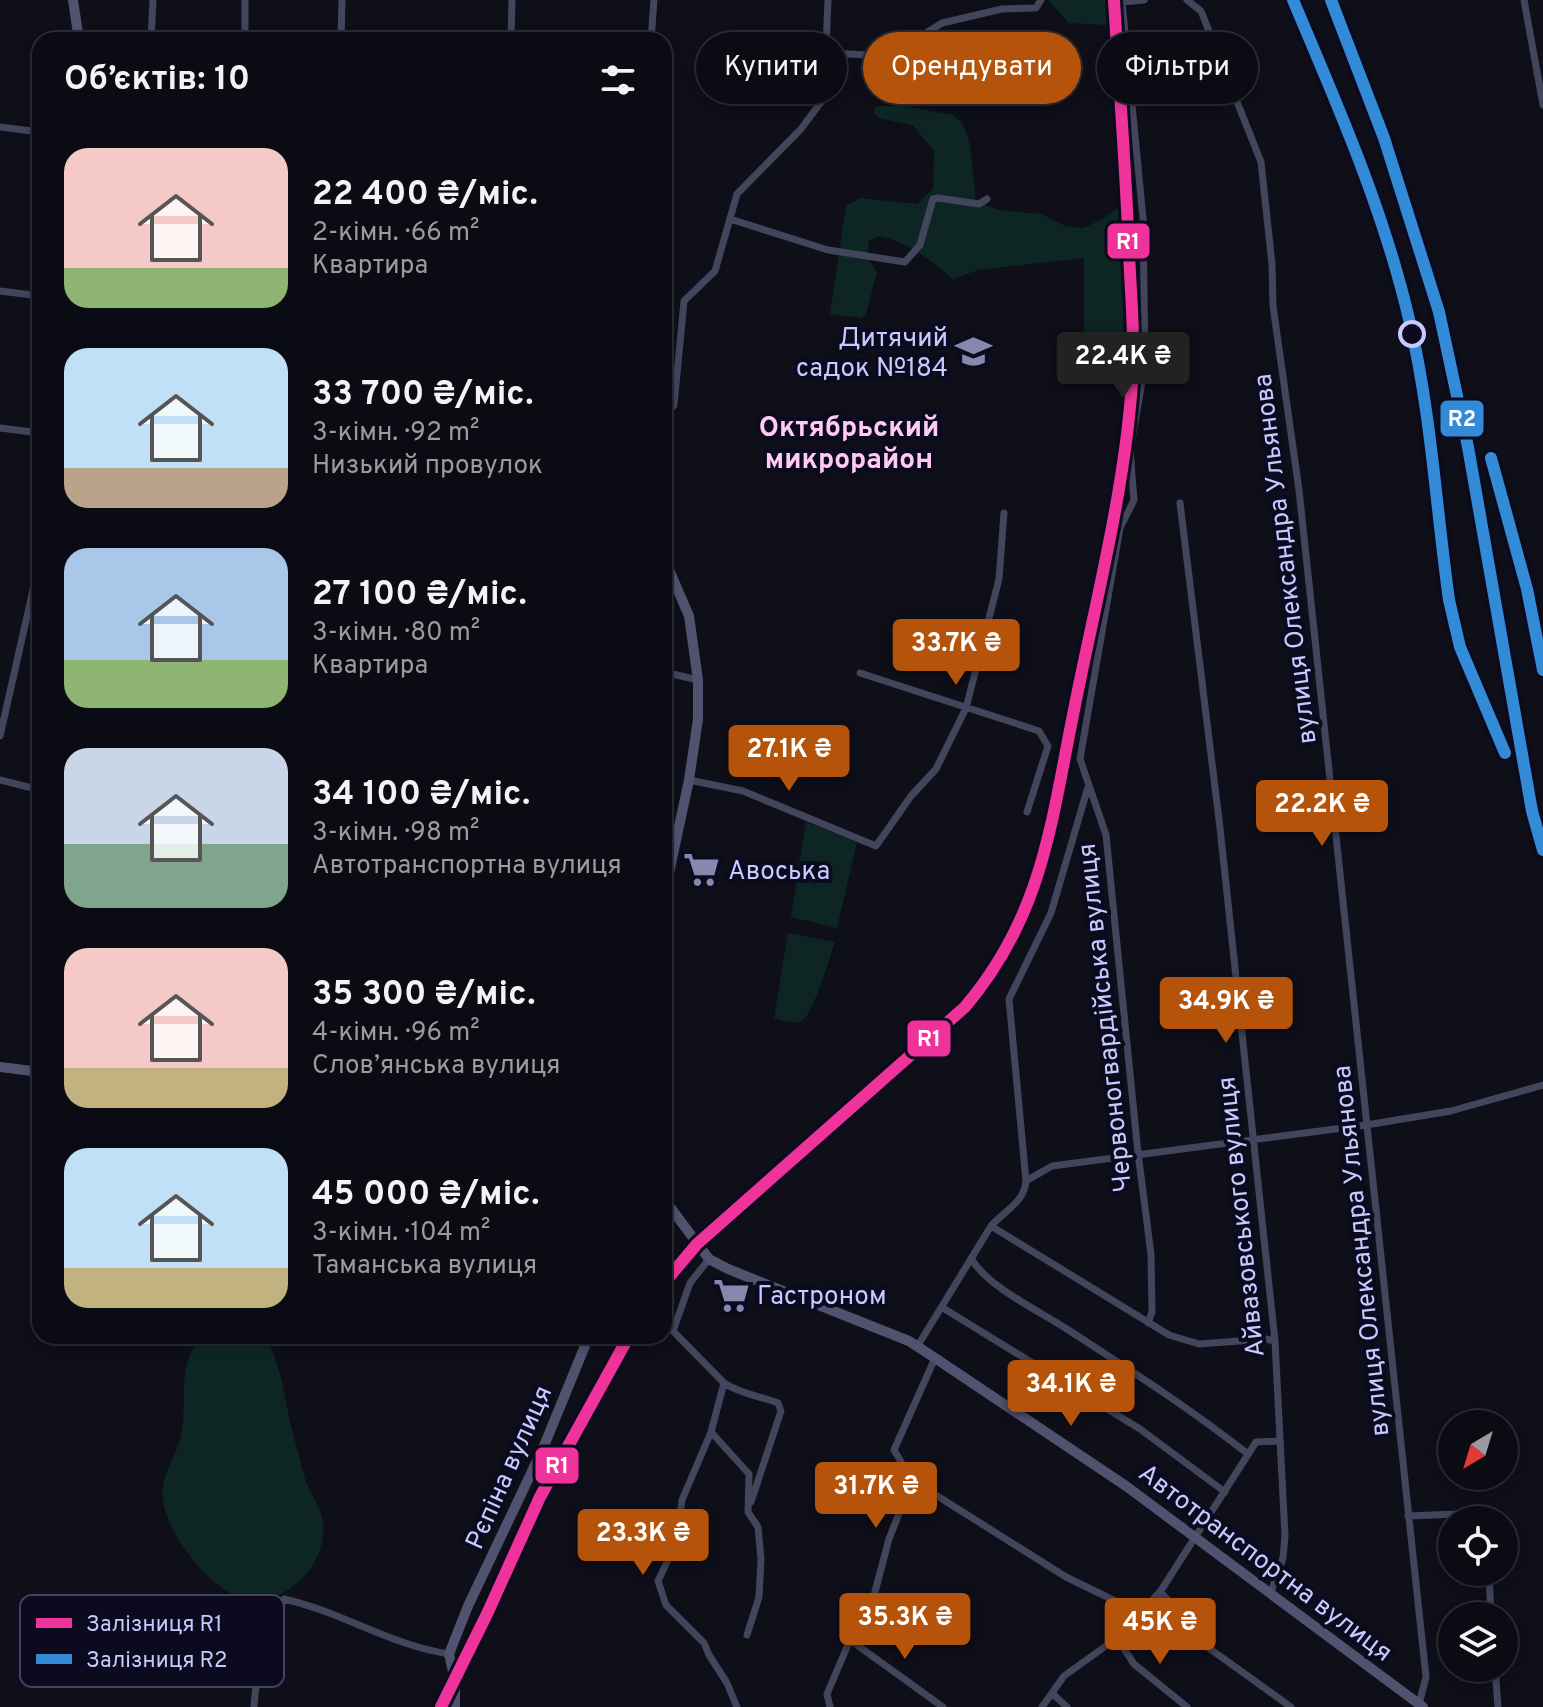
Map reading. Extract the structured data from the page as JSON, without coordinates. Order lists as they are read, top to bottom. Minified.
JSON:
{"streets":{"main road":["Рєпіна вулиця","Автотранспортна вулиця"],"street":["вулиця Олександра Ульянова","Червоногвардійська вулиця","Айвазовського вулиця"]},"crossings":[["вулиця Олександра Ульянова","Автотранспортна вулиця"],["Айвазовського вулиця","Автотранспортна вулиця"]],"districts":["Октябрьский микрорайон"],"places":{"school or university":["Дитячий садок №184"],"supermarket":["Авоська","Гастроном"]},"lines":["rail line R1","rail line R2"],"legend":["Залізниця R1","Залізниця R2"],"north":"bottom left","page":{"chip":["Купити","Орендувати","Фільтри"],"heading":"Об’єктів: 10","list":[{"name":"22 400 ₴/міс.","note":"2-кімн. · 66 m² · Квартира"},{"name":"33 700 ₴/міс.","note":"3-кімн. · 92 m² · Низький провулок"},{"name":"27 100 ₴/міс.","note":"3-кімн. · 80 m² · Квартира"},{"name":"34 100 ₴/міс.","note":"3-кімн. · 98 m² · Автотранспортна вулиця"},{"name":"35 300 ₴/міс.","note":"4-кімн. · 96 m² · Слов’янська вулиця"},{"name":"45 000 ₴/міс.","note":"3-кімн. · 104 m² · Таманська вулиця"}],"price":["22.4K ₴","33.7K ₴","27.1K ₴","22.2K ₴","34.9K ₴","34.1K ₴","31.7K ₴","23.3K ₴","35.3K ₴","45K ₴"]}}
